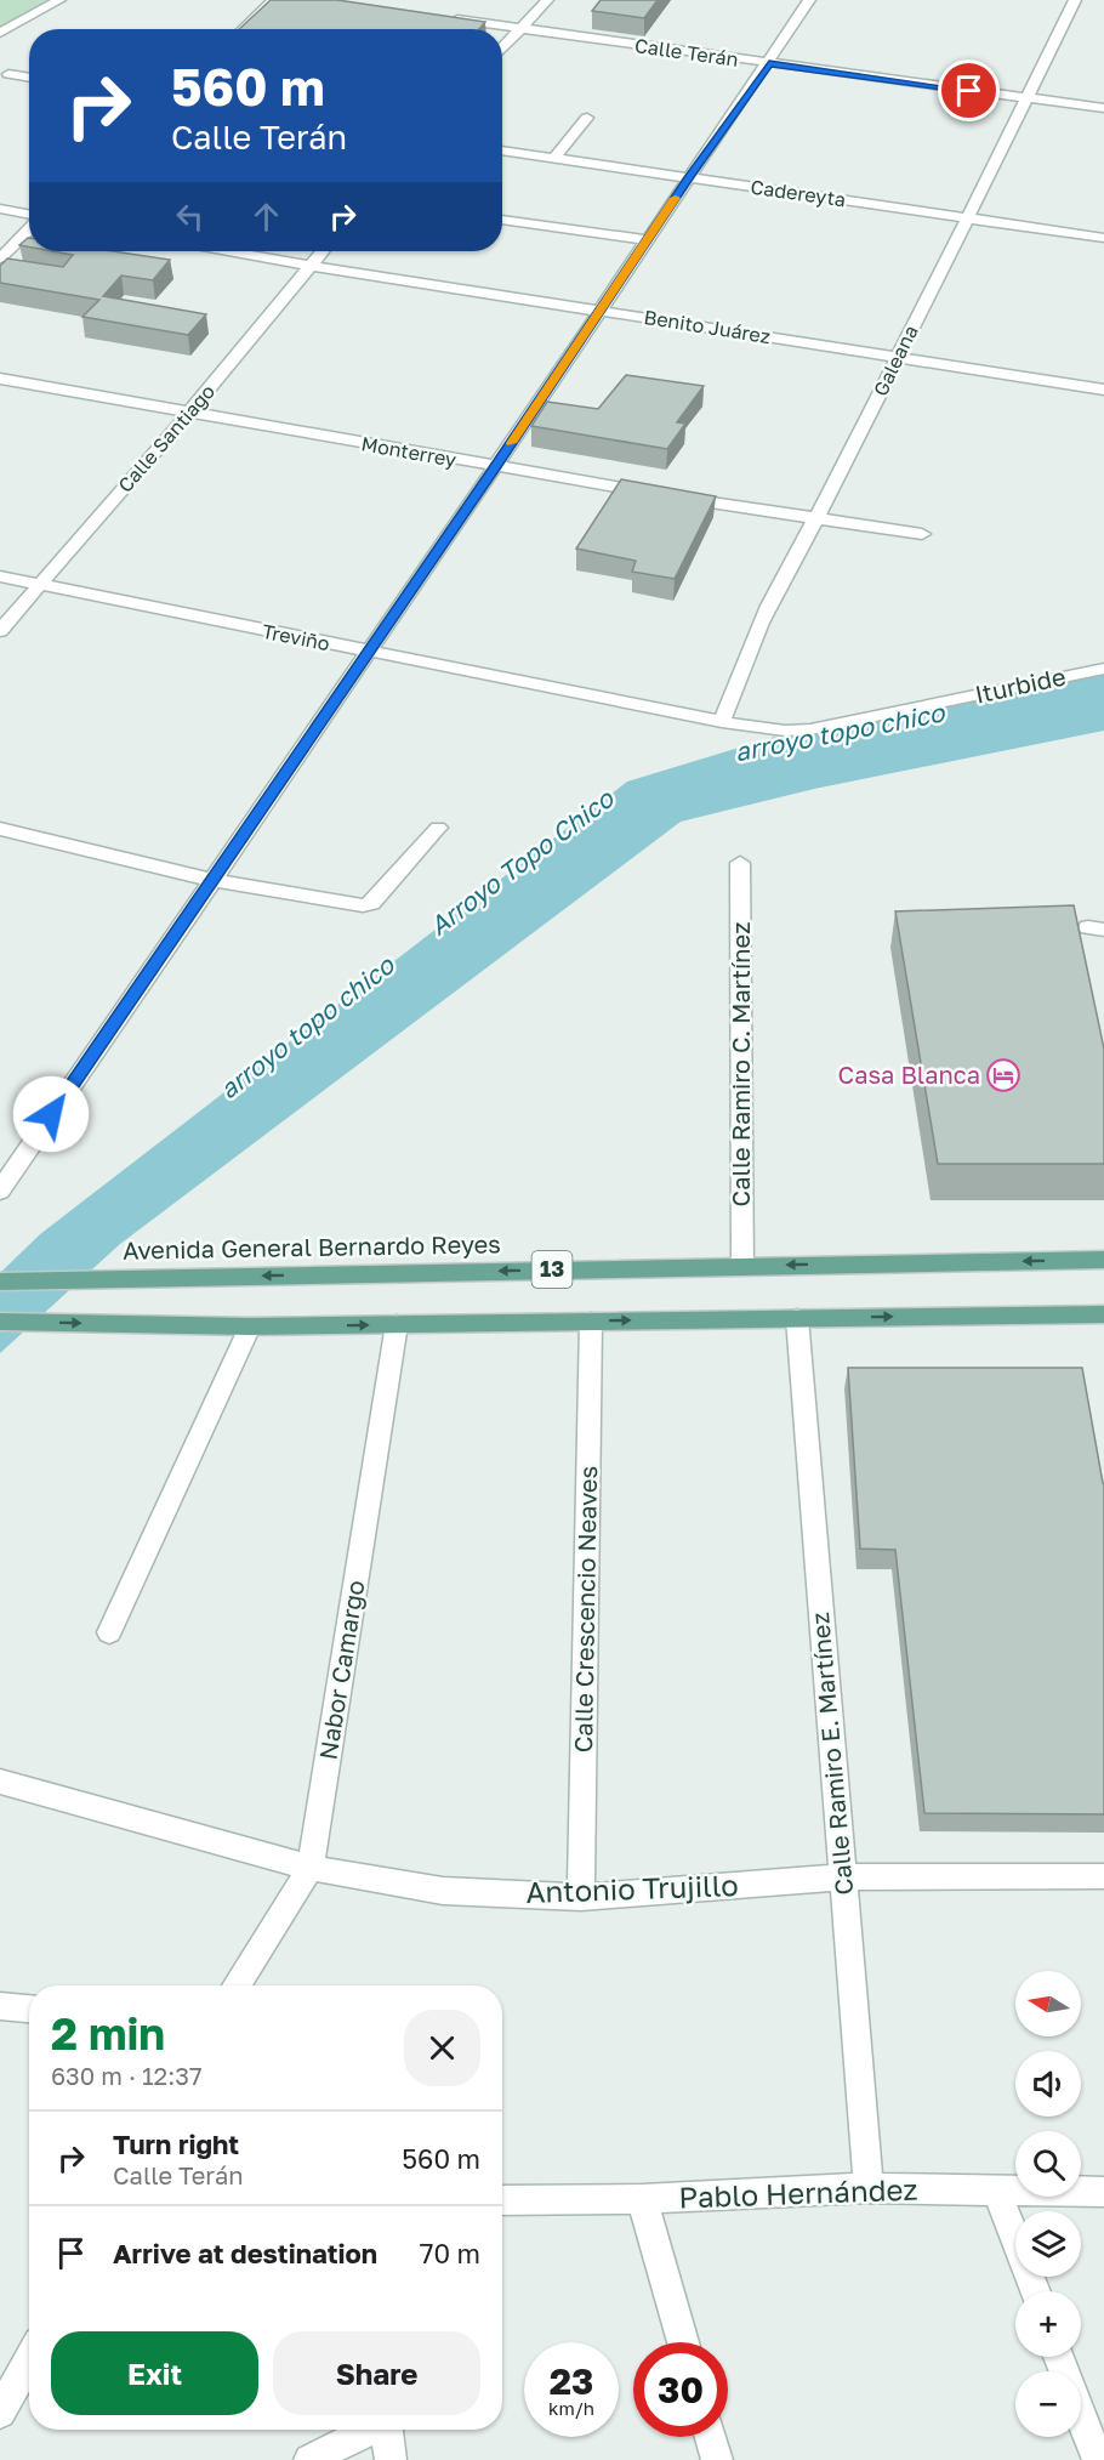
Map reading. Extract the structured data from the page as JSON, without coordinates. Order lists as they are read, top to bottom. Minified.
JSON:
{"streets":{"main road":["Avenida General Bernardo Reyes","13"],"street":["Calle Terán","Cadereyta","Benito Juárez","Galeana","Calle Santiago","Monterrey","Treviño","Iturbide","Calle Ramiro C. Martínez","Calle Crescencio Neaves","Nabor Camargo","Calle Ramiro E. Martínez","Antonio Trujillo","Pablo Hernández"]},"crossings":[["Calle Terán","Galeana"],["Cadereyta","Galeana"],["Benito Juárez","Galeana"],["Benito Juárez","Calle Santiago"],["Galeana","Monterrey"],["Galeana","Treviño"],["Galeana","Iturbide"],["Calle Santiago","Monterrey"],["Calle Santiago","Treviño"],["Treviño","Iturbide"],["Calle Ramiro C. Martínez","Avenida General Bernardo Reyes"],["13","Calle Crescencio Neaves"],["13","Nabor Camargo"],["13","Calle Ramiro E. Martínez"],["Calle Crescencio Neaves","Antonio Trujillo"],["Nabor Camargo","Antonio Trujillo"],["Calle Ramiro E. Martínez","Antonio Trujillo"],["Calle Ramiro E. Martínez","Pablo Hernández"]],"water":["arroyo topo chico","Arroyo Topo Chico"],"places":{"hotel":["Casa Blanca"]},"north":"left","page":{"turn":["560 m","Calle Terán"],"map_buttons":["+","−"],"heading":["2 min","630 m · 12:37"],"list":[{"name":"Turn right","note":"Calle Terán","value":"560 m"},{"name":"Arrive at destination","value":"70 m"}],"buttons":["Exit","Share"],"speed":"23 km/h","limit":"30"}}
